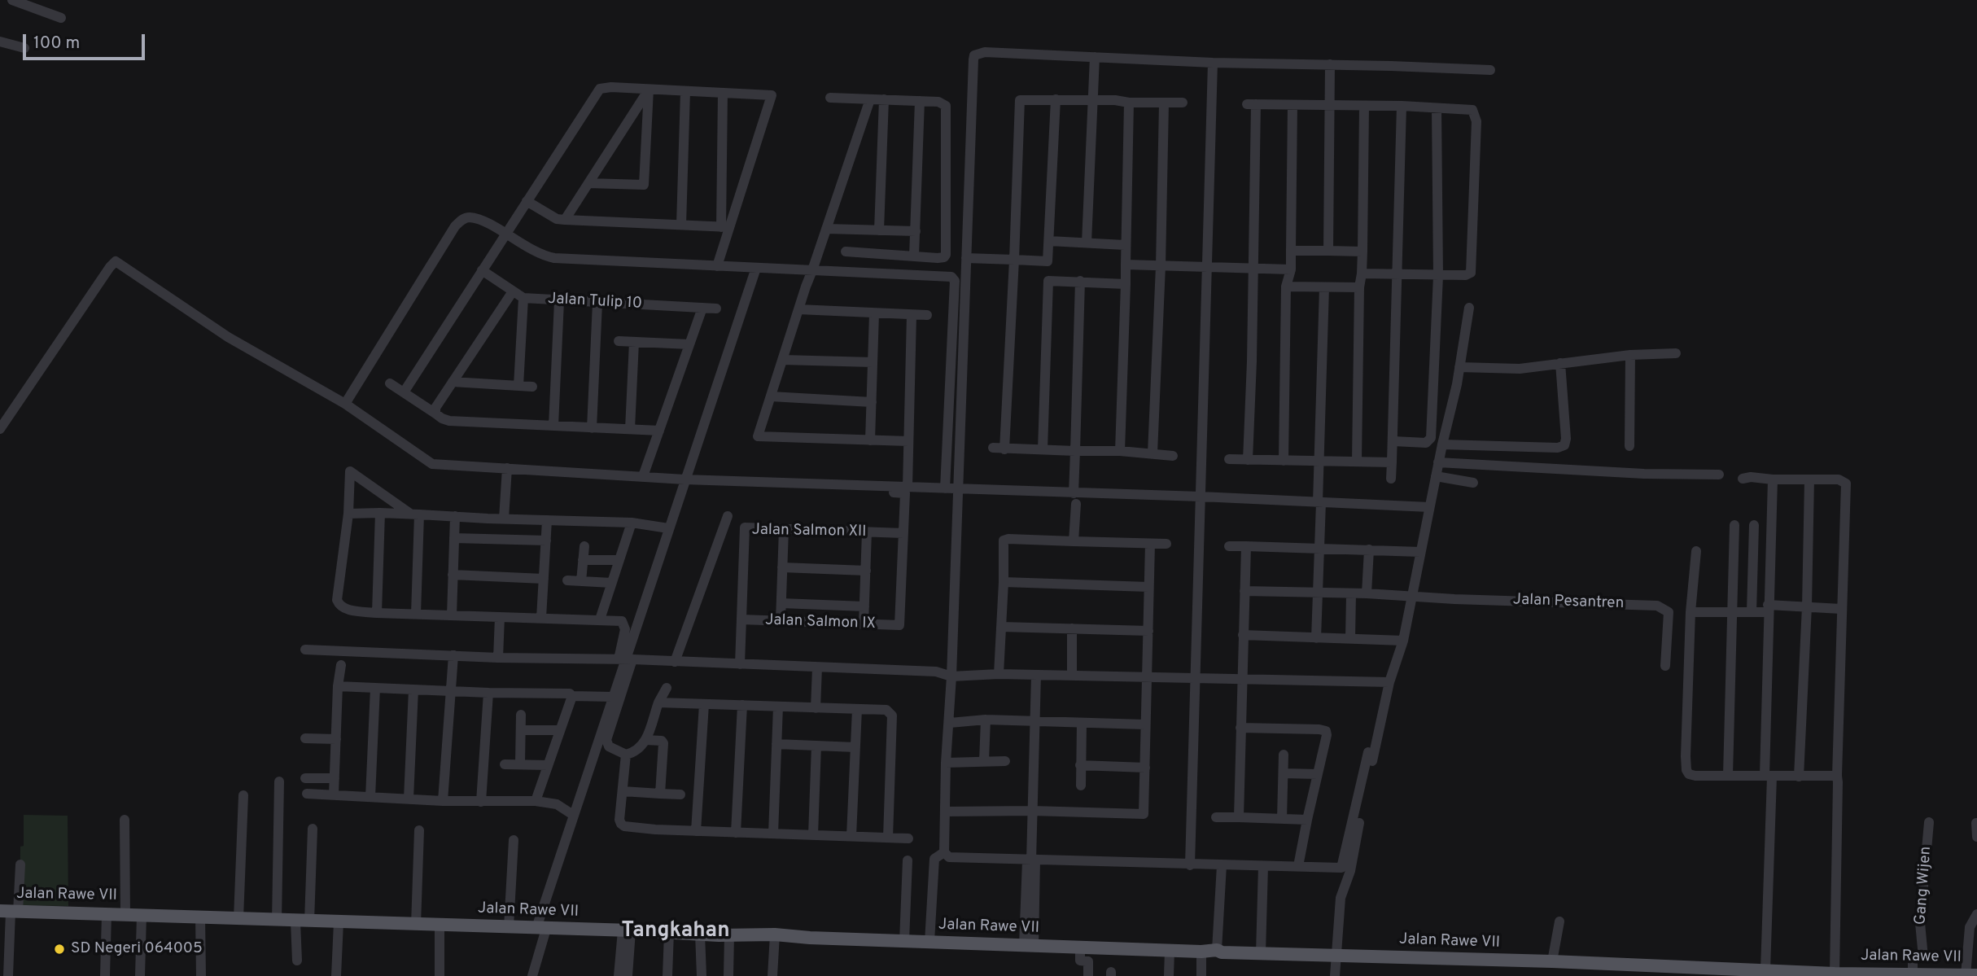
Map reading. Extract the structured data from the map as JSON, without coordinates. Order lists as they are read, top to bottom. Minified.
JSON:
{"streets":{"main road":["Jalan Rawe VII"],"street":["Jalan Tulip 10","Jalan Salmon XII","Jalan Pesantren","Jalan Salmon IX","Gang Wijen"]},"crossings":[["Jalan Salmon XII","Jalan Salmon IX"],["Gang Wijen","Jalan Rawe VII"]],"districts":["Tangkahan"],"places":["SD Negeri 064005"],"scale_bar":"100 m"}
